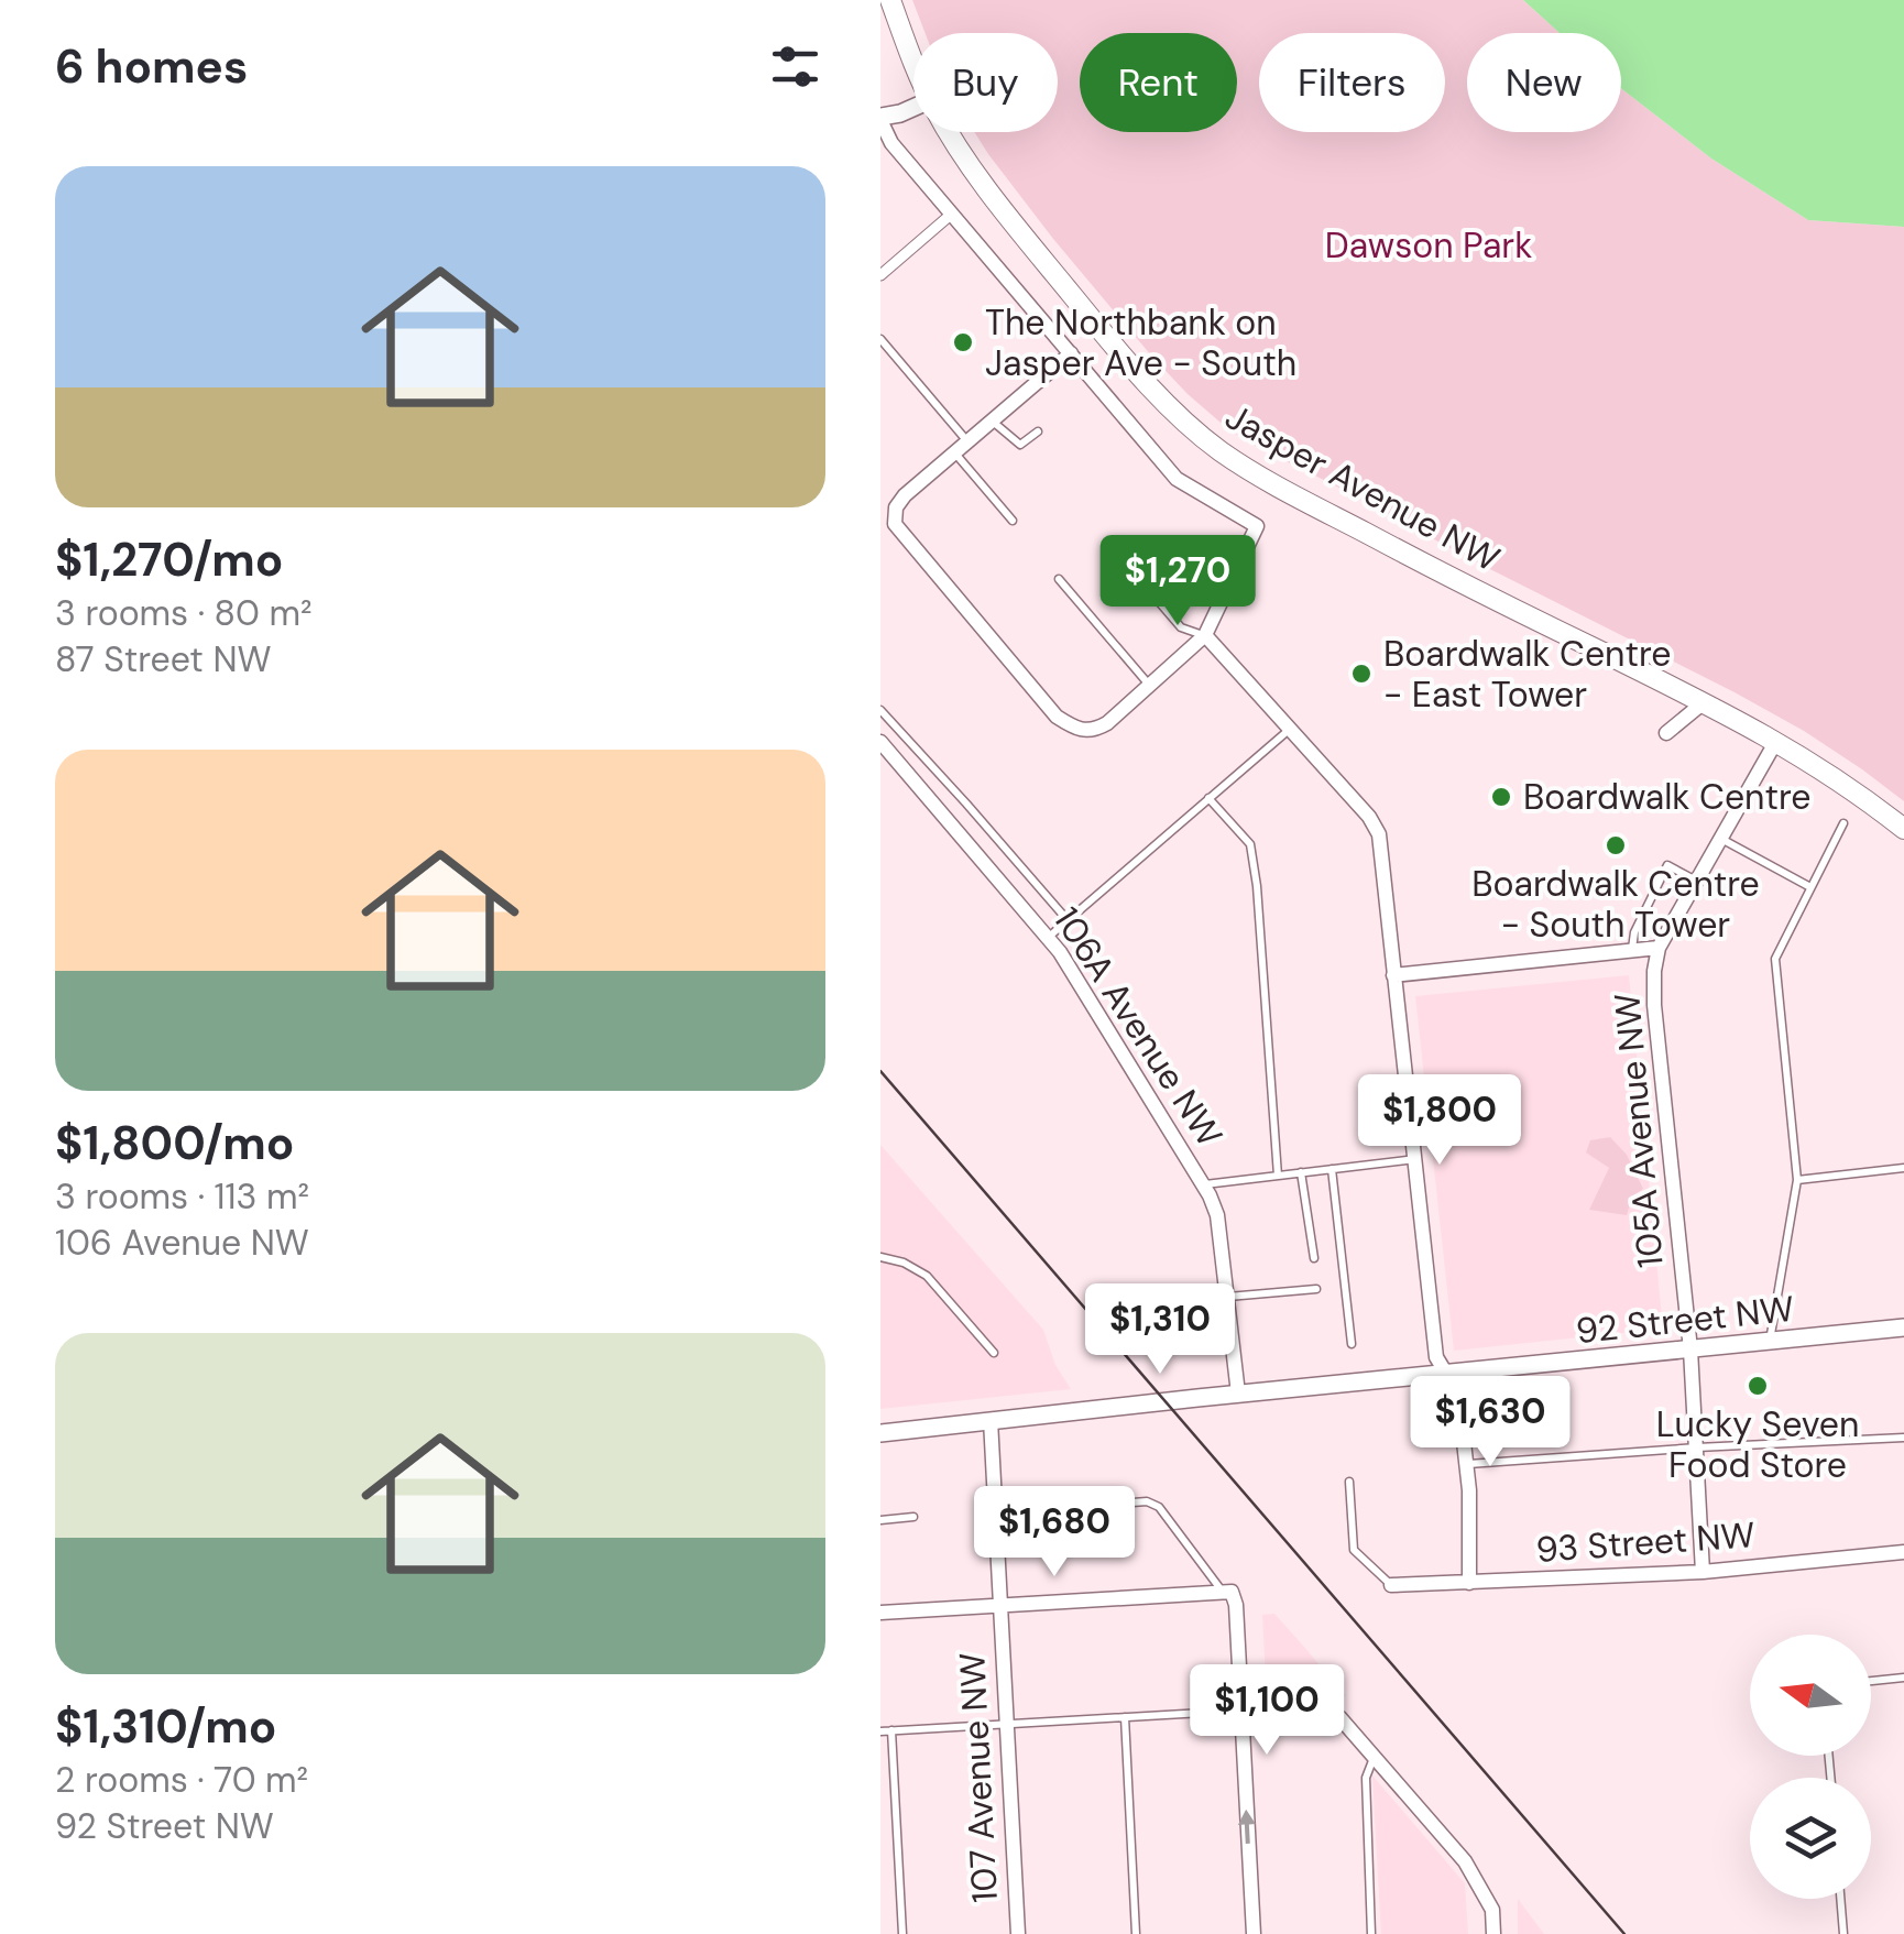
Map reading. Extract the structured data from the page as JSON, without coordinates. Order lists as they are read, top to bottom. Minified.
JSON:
{"streets":{"main road":["Jasper Avenue NW"],"street":["106A Avenue NW","105A Avenue NW","92 Street NW","93 Street NW","107 Avenue NW"]},"crossings":[["106A Avenue NW","92 Street NW"],["105A Avenue NW","92 Street NW"],["105A Avenue NW","93 Street NW"],["92 Street NW","107 Avenue NW"]],"parks":["Dawson Park"],"places":["The Northbank on Jasper Ave - South","Boardwalk Centre - East Tower","Boardwalk Centre","Boardwalk Centre - South Tower","Lucky Seven Food Store"],"north":"left","page":{"heading":"6 homes","chip":["Buy","Rent","Filters","New"],"list":[{"name":"$1,270/mo","note":"3 rooms · 80 m² · 87 Street NW"},{"name":"$1,800/mo","note":"3 rooms · 113 m² · 106 Avenue NW"},{"name":"$1,310/mo","note":"2 rooms · 70 m² · 92 Street NW"}],"price":["$1,270","$1,800","$1,310","$1,630","$1,680","$1,100"]}}
